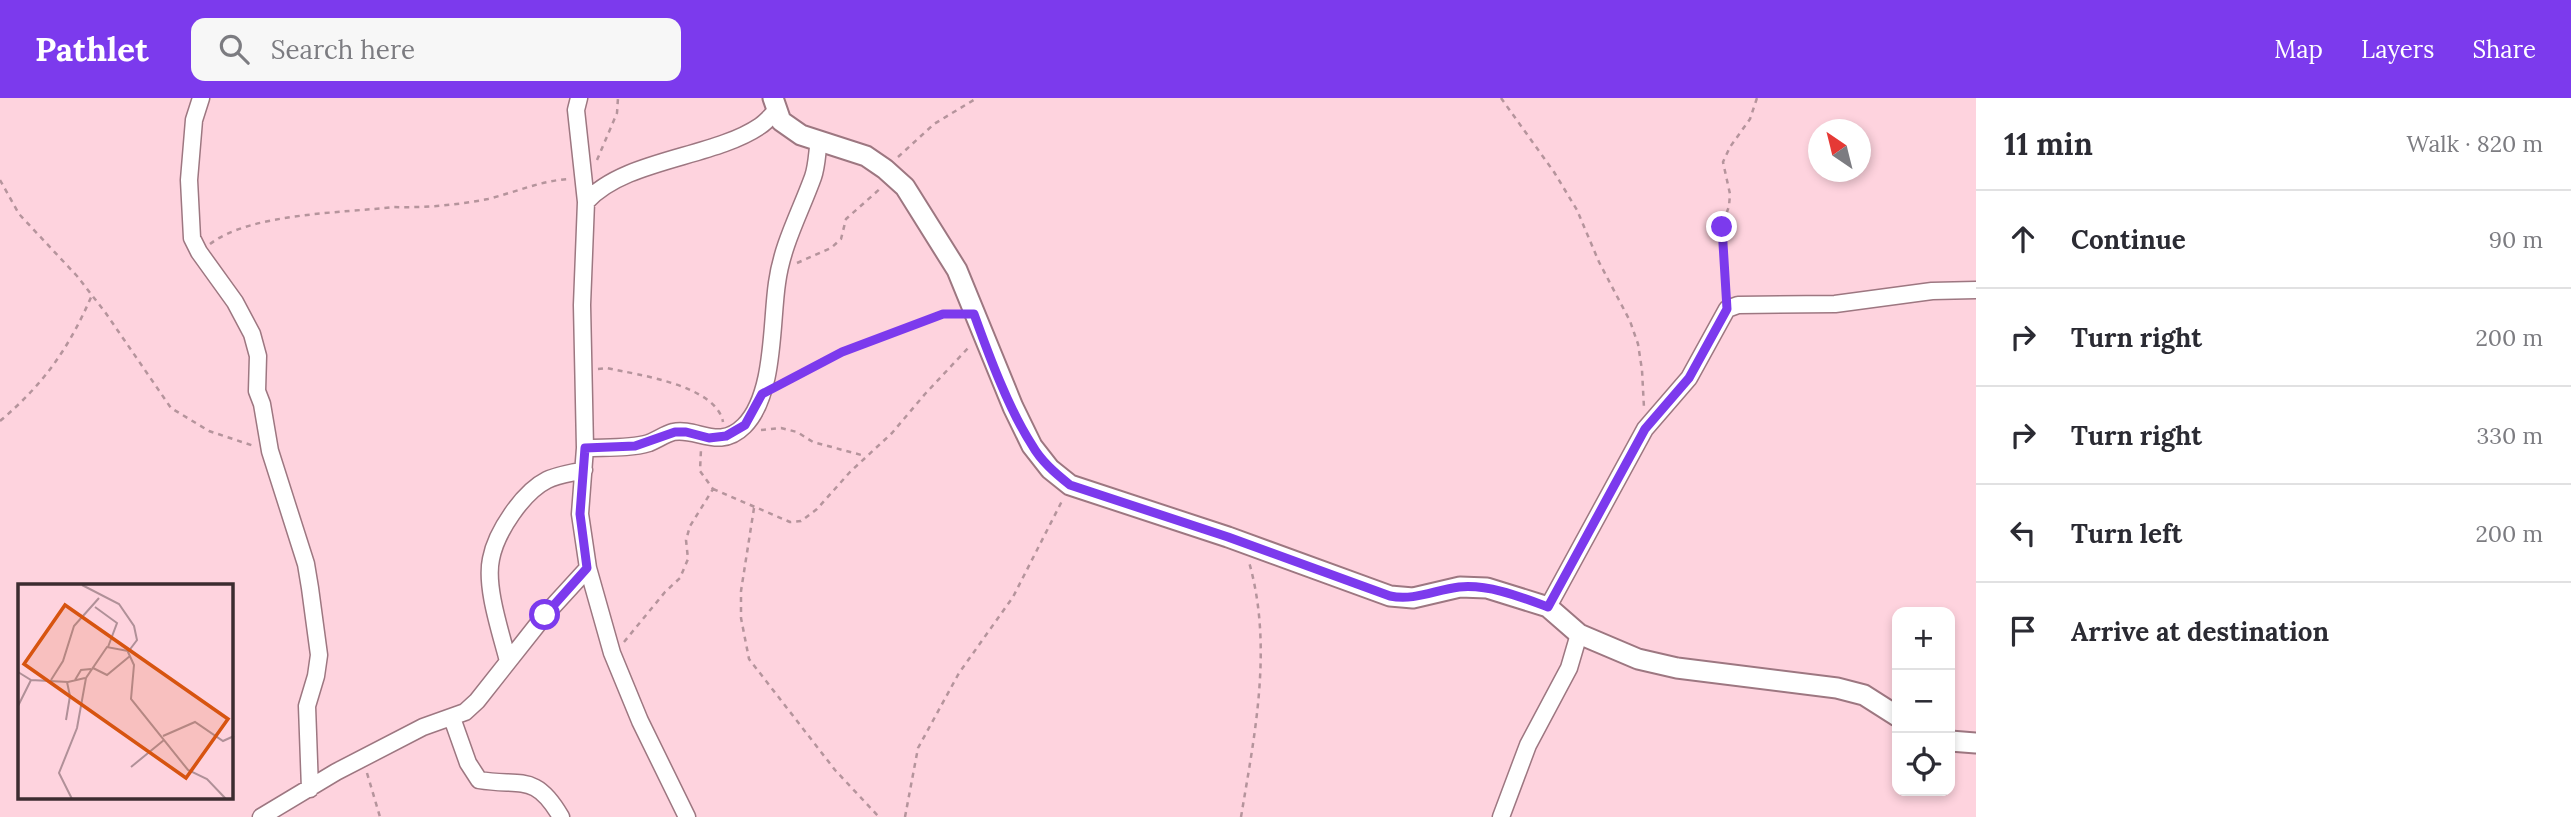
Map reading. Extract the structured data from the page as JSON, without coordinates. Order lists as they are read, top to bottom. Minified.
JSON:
{"north":"top left","page":{"header":"Pathlet","search":"Search here","nav":["Map","Layers","Share"],"heading":["11 min","Walk · 820 m"],"list":[["Continue","90 m"],["Turn right","200 m"],["Turn right","330 m"],["Turn left","200 m"],"Arrive at destination"],"map_buttons":["+","−"]}}
